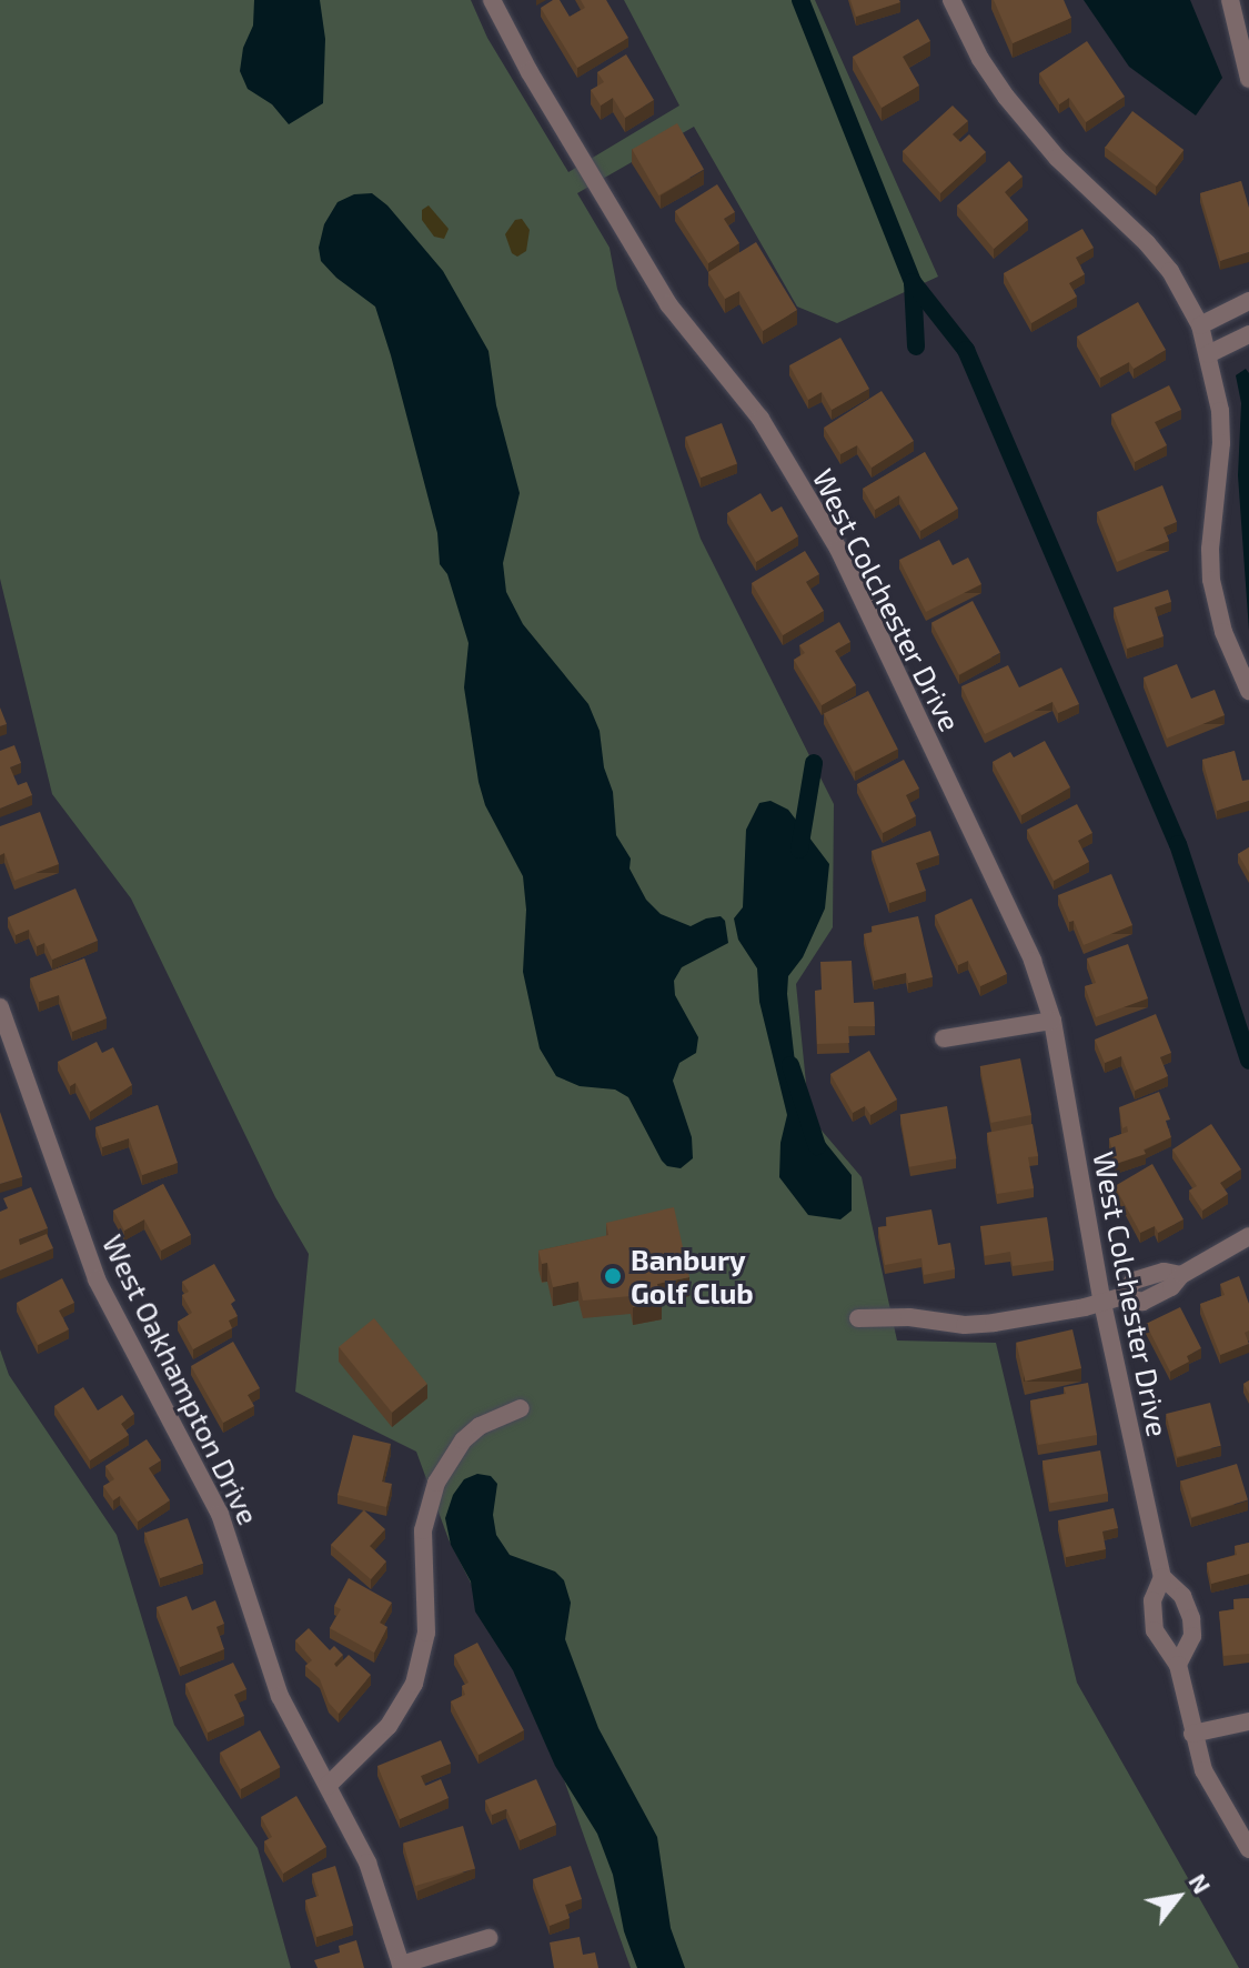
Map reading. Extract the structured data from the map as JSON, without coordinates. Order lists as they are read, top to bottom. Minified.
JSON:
{"streets":{"street":["West Colchester Drive","West Oakhampton Drive"]},"places":["Banbury Golf Club"],"north":"top right"}
